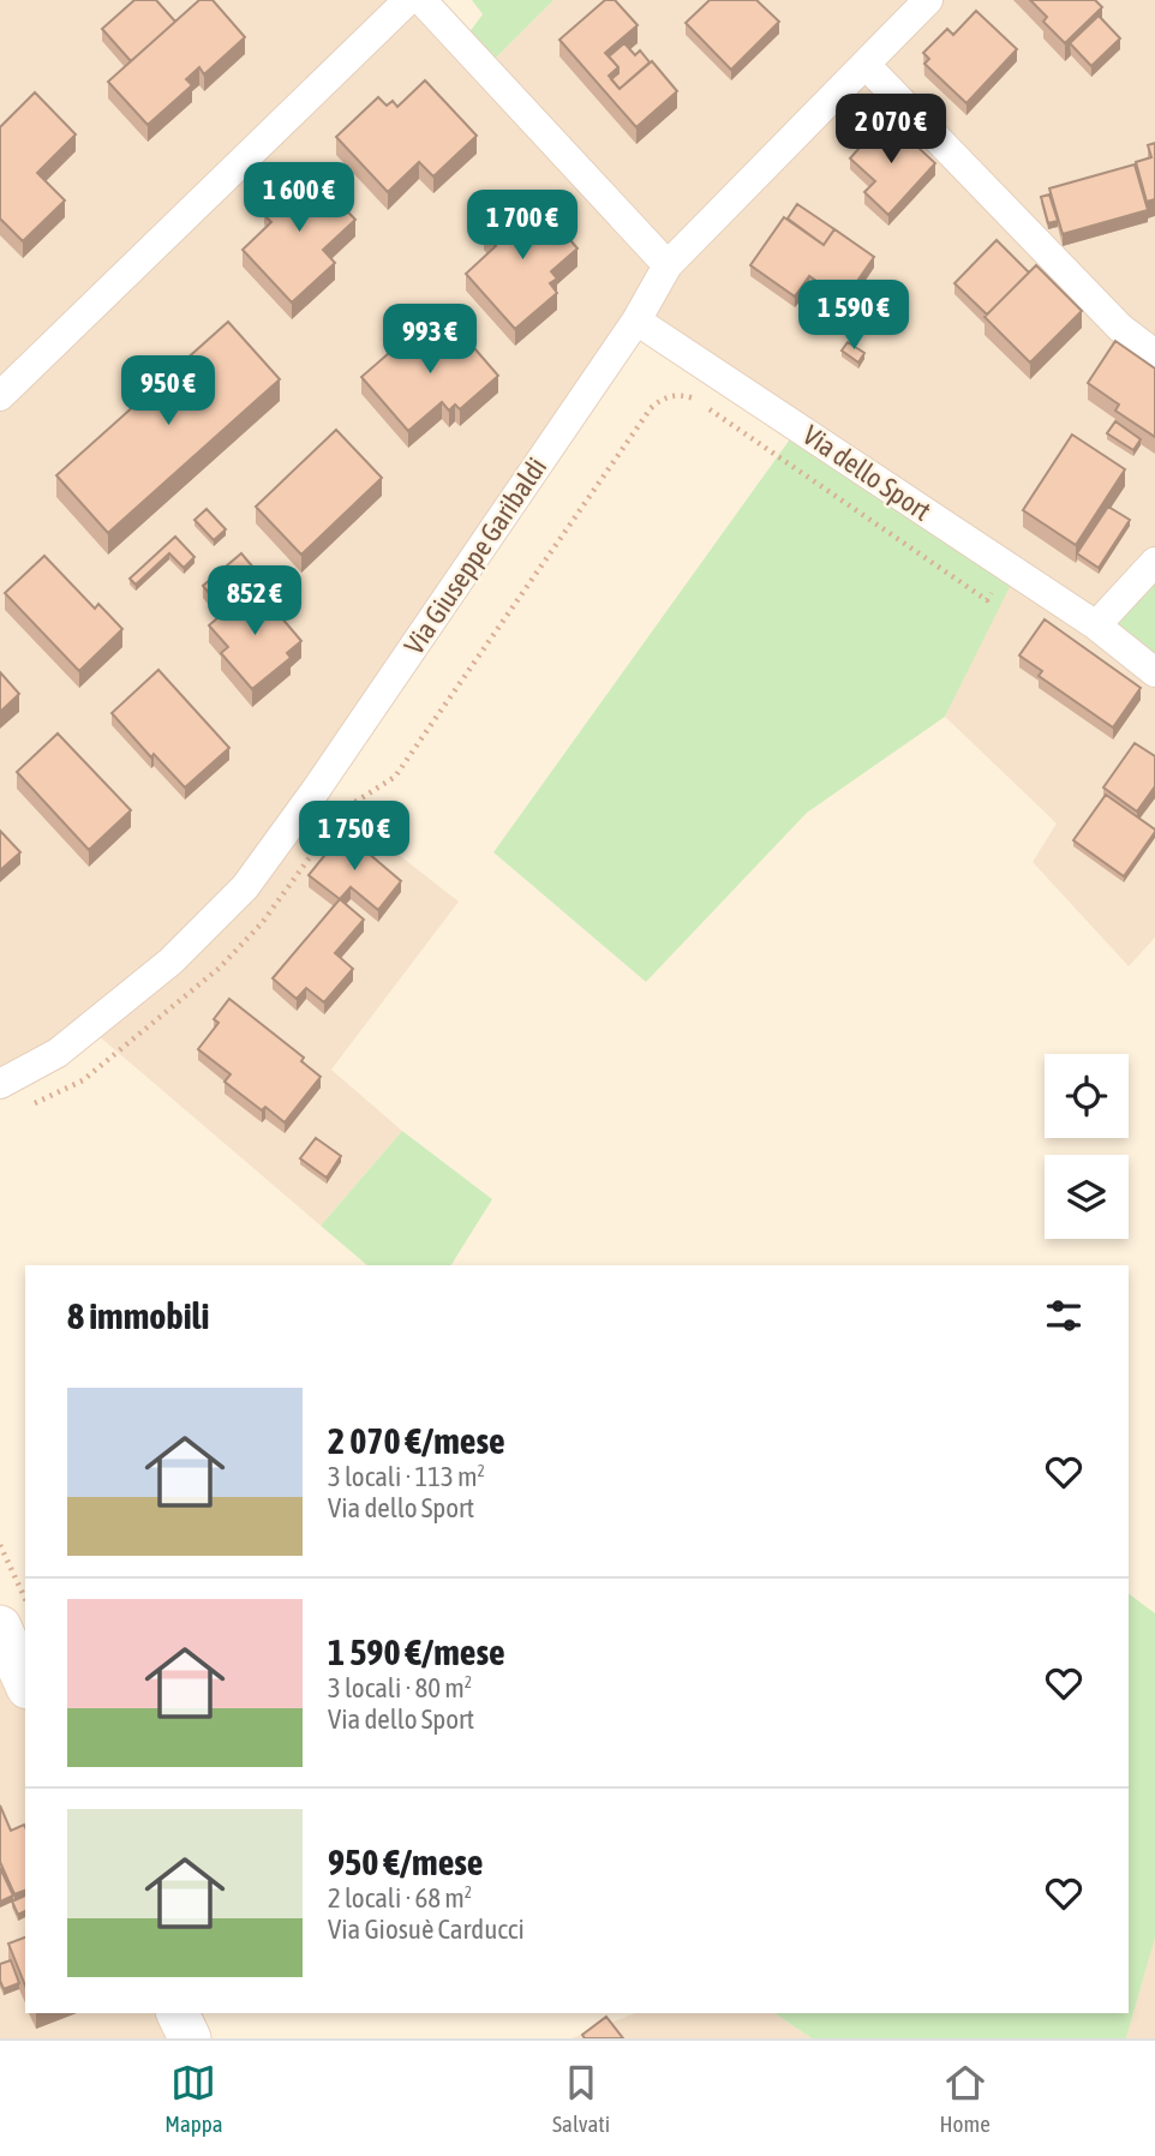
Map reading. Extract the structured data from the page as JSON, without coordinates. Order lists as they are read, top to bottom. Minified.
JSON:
{"streets":{"street":["Via dello Sport","Via Giuseppe Garibaldi"]},"crossings":[["Via dello Sport","Via Giuseppe Garibaldi"]],"page":{"price":["2 070 €","1 600 €","1 700 €","1 590 €","993 €","950 €","852 €","1 750 €"],"heading":"8 immobili","list":[{"name":"2 070 €/mese","note":"3 locali · 113 m² · Via dello Sport"},{"name":"1 590 €/mese","note":"3 locali · 80 m² · Via dello Sport"},{"name":"950 €/mese","note":"2 locali · 68 m² · Via Giosuè Carducci"}],"tabs":["Mappa","Salvati","Home"]}}
